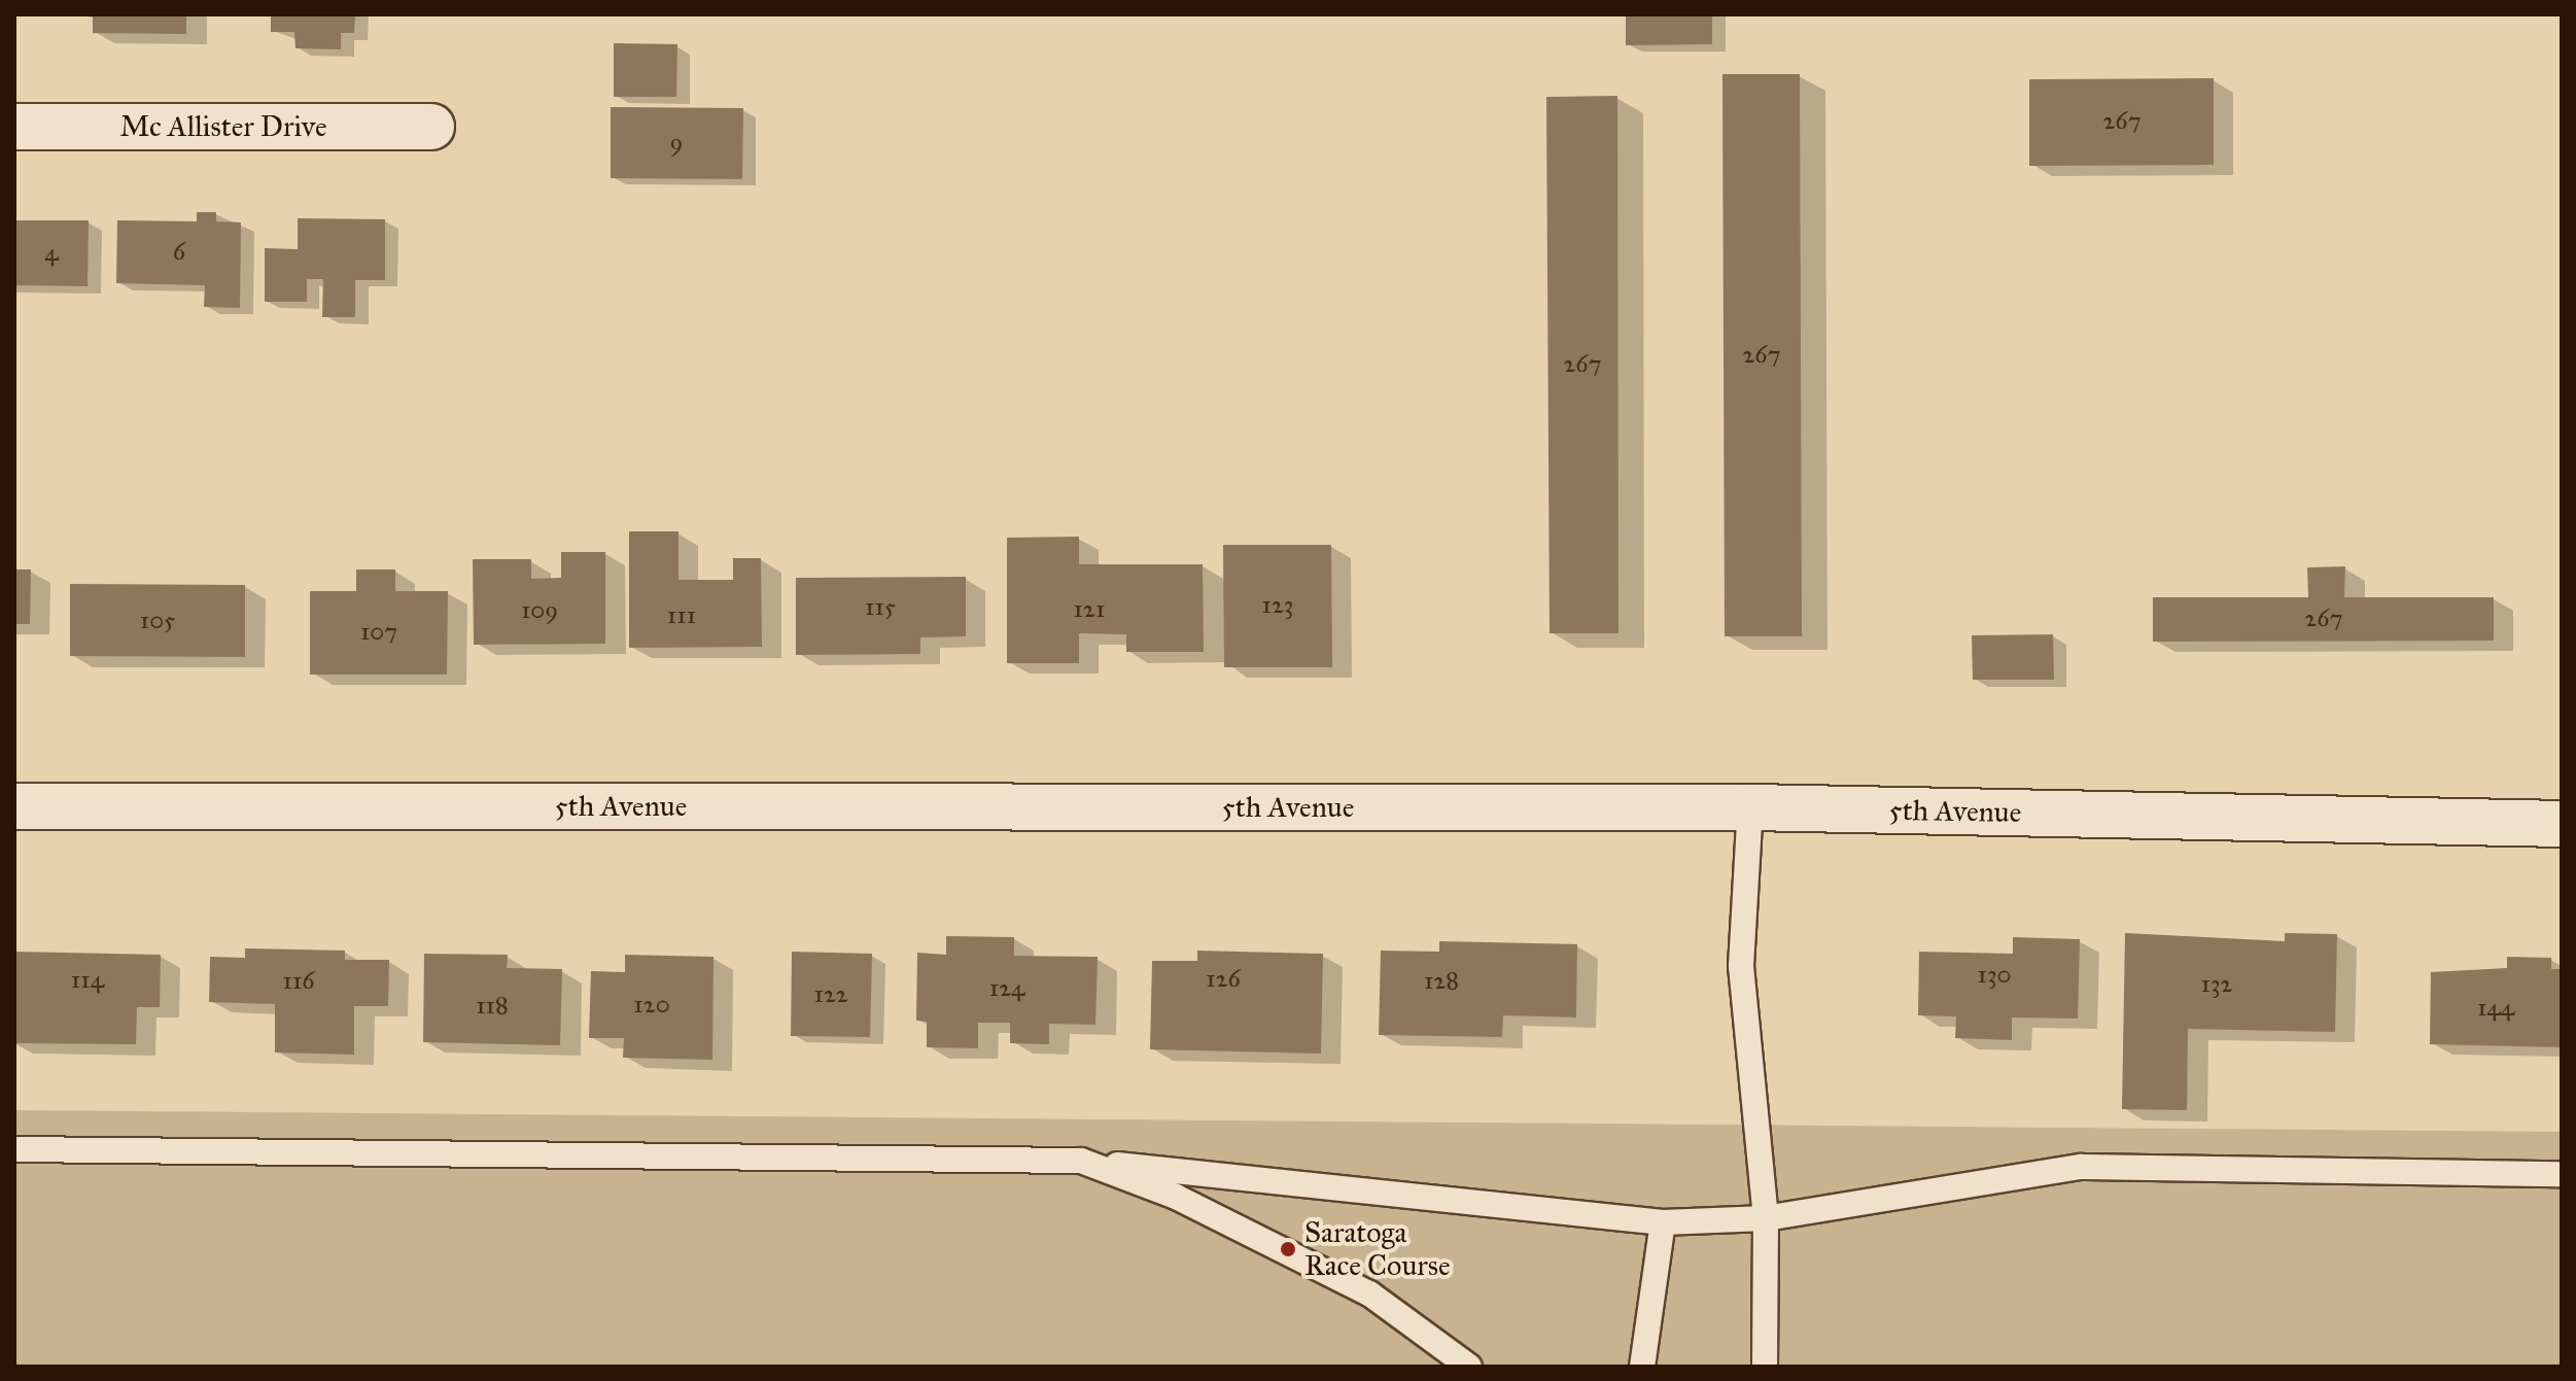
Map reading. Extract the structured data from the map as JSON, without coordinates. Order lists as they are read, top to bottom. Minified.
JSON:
{"streets":{"street":["Mc Allister Drive","5th Avenue"]},"places":["Saratoga Race Course"],"house_numbers":["267","9","6","4","267","267","123","115","121","109","111","267","105","107","130","126","114","116","128","132","124","122","120","118","144"]}
